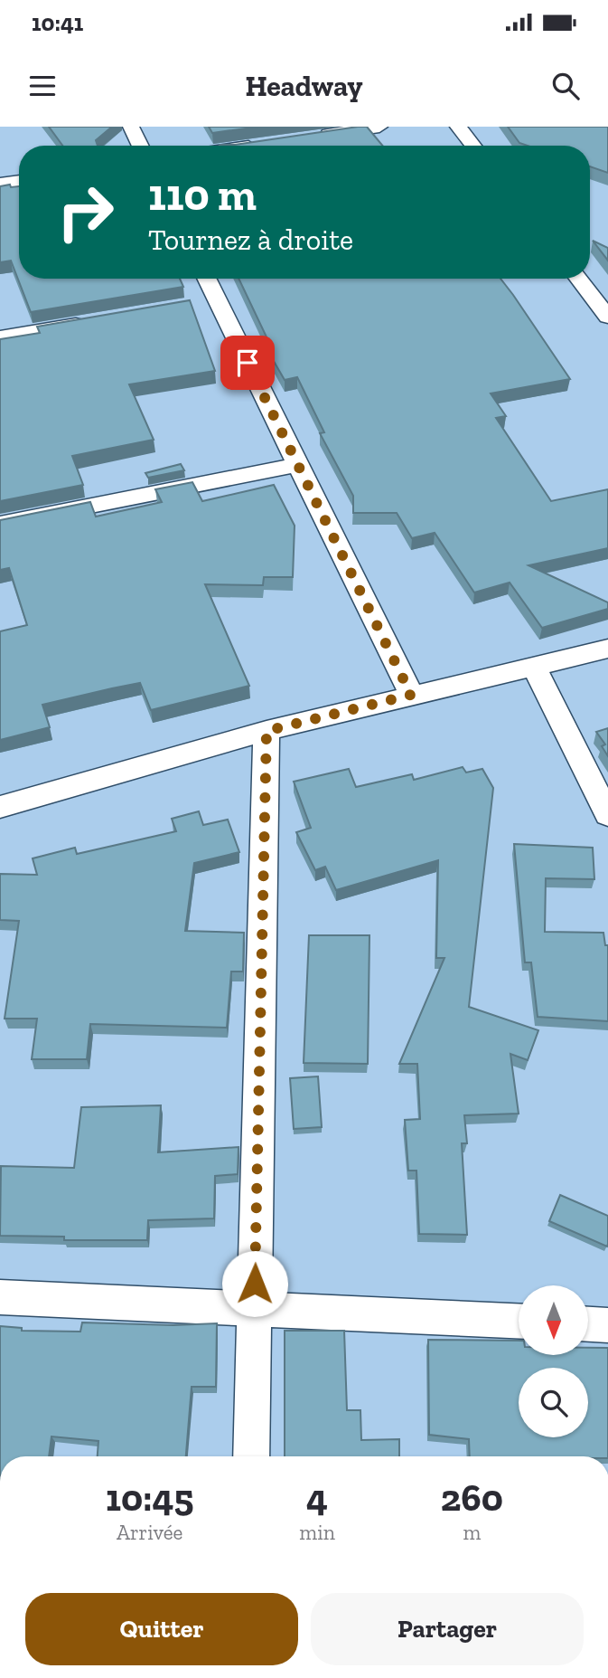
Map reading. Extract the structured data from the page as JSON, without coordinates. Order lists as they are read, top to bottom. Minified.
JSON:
{"north":"bottom","page":{"status":"10:41","header":"Headway","turn":["110 m","Tournez à droite"],"eta":["10:45","Arrivée","4","min","260","m"],"buttons":["Quitter","Partager"]}}
